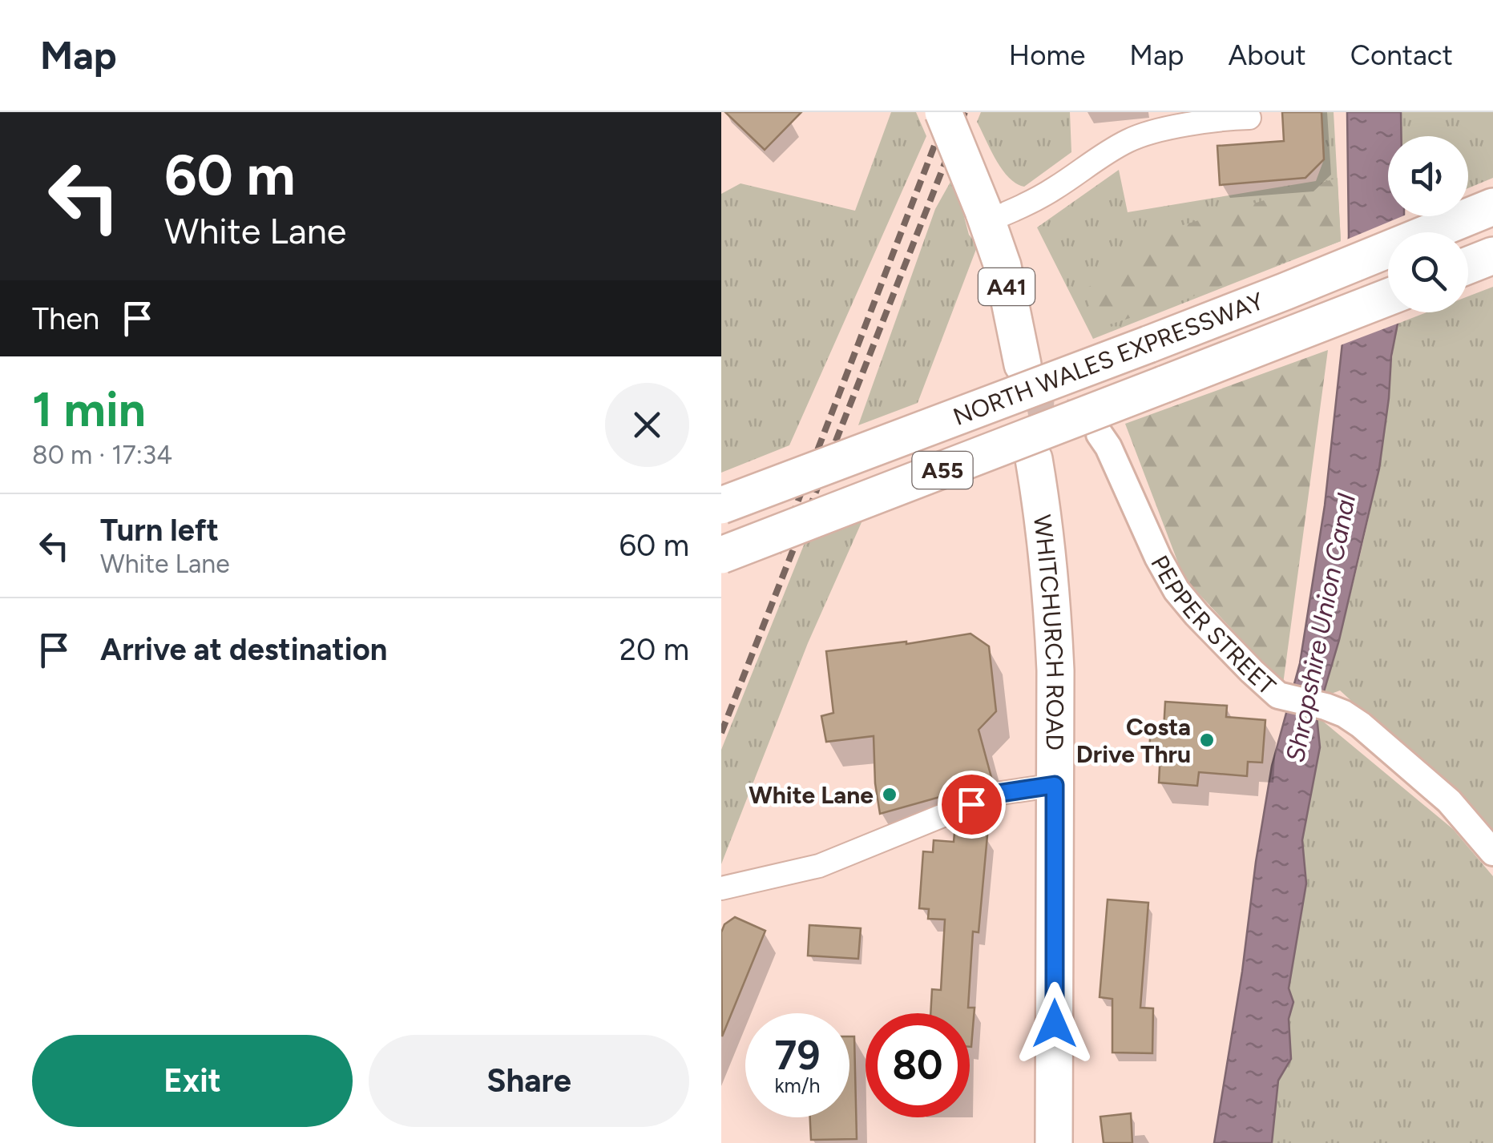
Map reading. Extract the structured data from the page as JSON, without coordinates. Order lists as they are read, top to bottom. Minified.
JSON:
{"streets":{"highway":["A41","NORTH WALES EXPRESSWAY","A55","WHITCHURCH ROAD"],"street":["PEPPER STREET"]},"water":["Shropshire Union Canal"],"places":["Costa Drive Thru","White Lane"],"page":{"header":"Map","nav":["Home","Map","About","Contact"],"turn":["60 m","White Lane"],"then":"Then","heading":["1 min","80 m · 17:34"],"list":[{"name":"Turn left","note":"White Lane","value":"60 m"},{"name":"Arrive at destination","value":"20 m"}],"speed":"79 km/h","limit":"80","buttons":["Exit","Share"]}}
